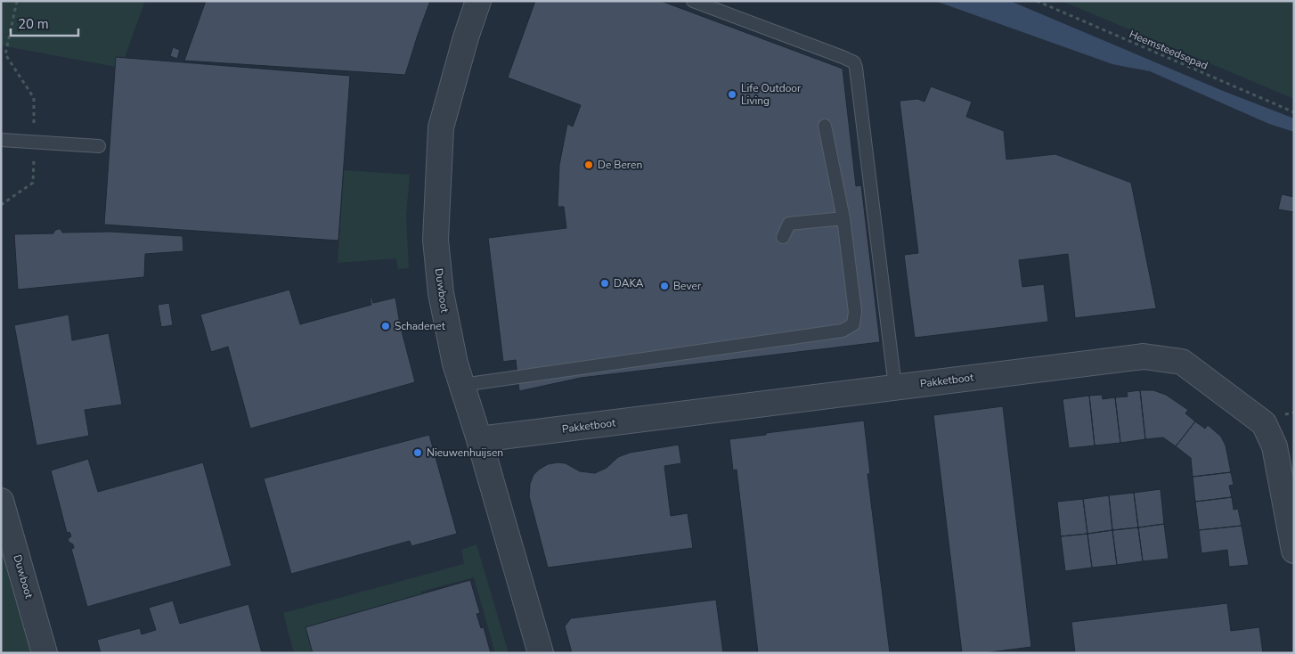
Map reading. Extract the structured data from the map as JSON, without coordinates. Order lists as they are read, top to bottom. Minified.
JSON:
{"streets":{"street":["Duwboot","Pakketboot"],"path":["Heemsteedsepad"]},"crossings":[["Duwboot","Pakketboot"]],"places":["Life Outdoor Living","De Beren","DAKA","Bever","Schadenet","Nieuwenhuijsen"],"scale_bar":"20 m"}
